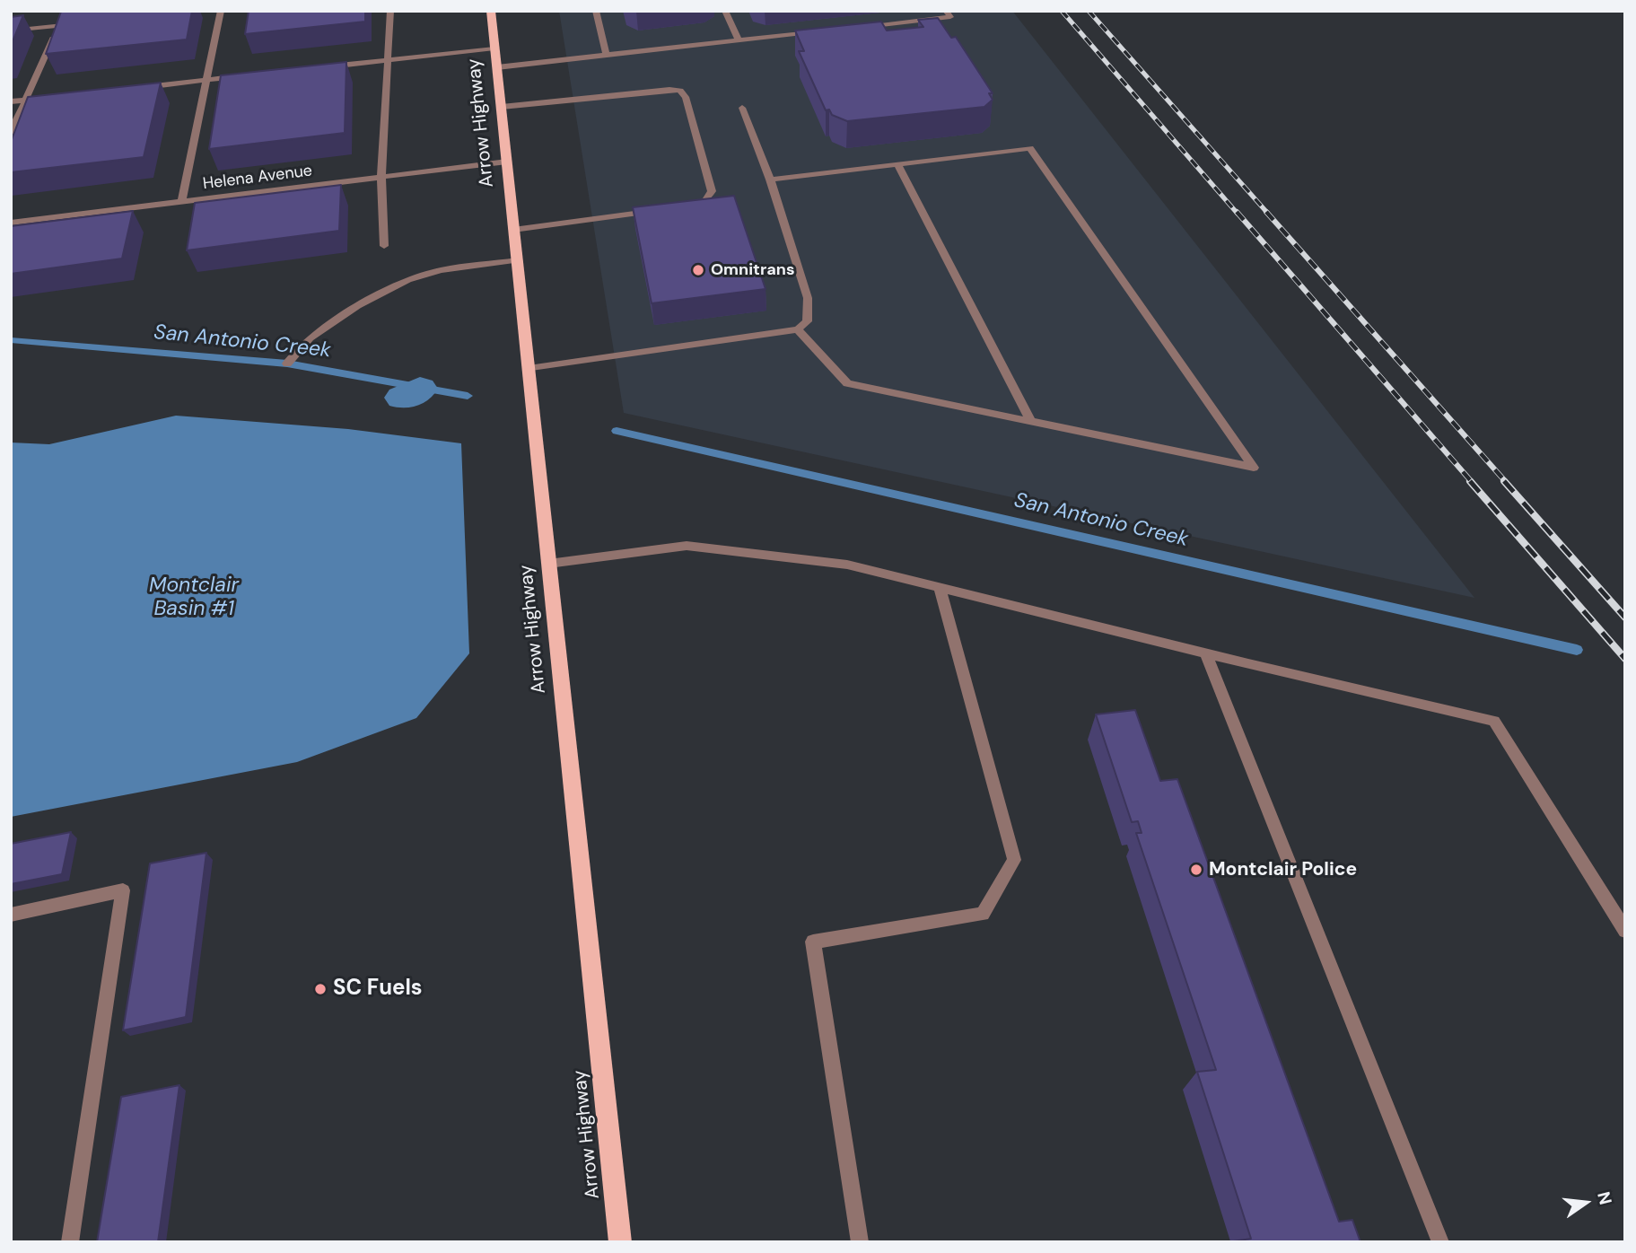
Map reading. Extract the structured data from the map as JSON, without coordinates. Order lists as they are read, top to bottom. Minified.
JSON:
{"streets":{"main road":["Arrow Highway"],"lane":["Helena Avenue"]},"crossings":[["Arrow Highway","Helena Avenue"]],"water":["San Antonio Creek","Montclair Basin #1"],"places":["Omnitrans","Montclair Police","SC Fuels"],"north":"right"}
